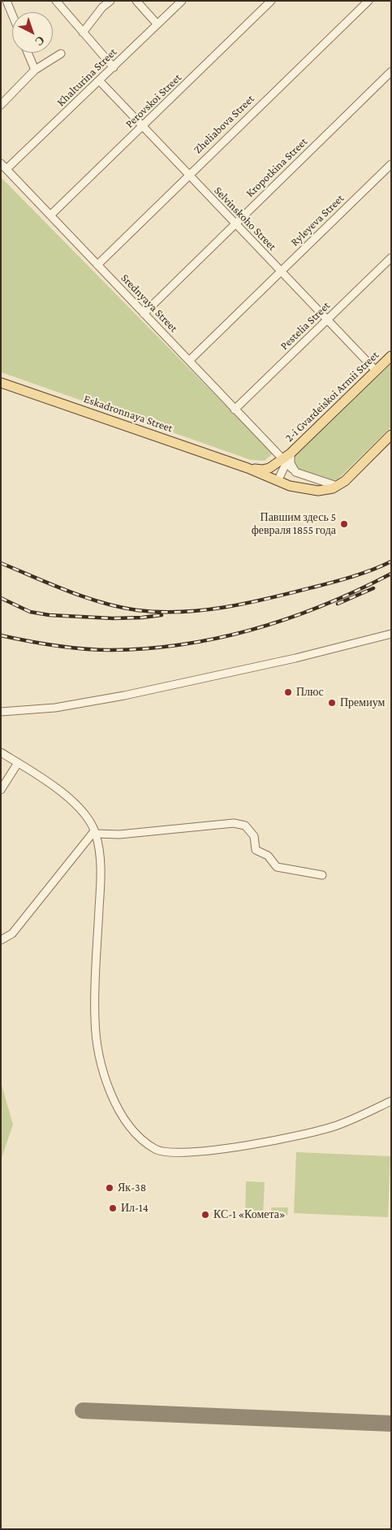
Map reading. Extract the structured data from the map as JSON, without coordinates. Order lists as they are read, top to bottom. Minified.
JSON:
{"streets":{"main road":["2-i Gvardeiskoi Armii Street","Eskadronnaya Street"],"street":["Khalturina Street","Perovskoi Street","Zheliabova Street","Kropotkina Street","Selvinskoho Street","Ryleyeva Street","Srednyaya Street","Pestelia Street"]},"crossings":[["Khalturina Street","Selvinskoho Street"],["Khalturina Street","Srednyaya Street"],["Perovskoi Street","Selvinskoho Street"],["Perovskoi Street","Srednyaya Street"],["Zheliabova Street","Selvinskoho Street"],["Zheliabova Street","Srednyaya Street"],["Kropotkina Street","Selvinskoho Street"],["Kropotkina Street","Srednyaya Street"],["Selvinskoho Street","Ryleyeva Street"],["Selvinskoho Street","Pestelia Street"],["Selvinskoho Street","2-i Gvardeiskoi Armii Street"],["Ryleyeva Street","Srednyaya Street"],["Srednyaya Street","Pestelia Street"],["Srednyaya Street","2-i Gvardeiskoi Armii Street"],["2-i Gvardeiskoi Armii Street","Eskadronnaya Street"]],"places":["Павшим здесь 5 февраля 1855 года","Плюс","Премиум","Як-38","Ил-14","КС-1 «Комета»"],"north":"bottom right"}
